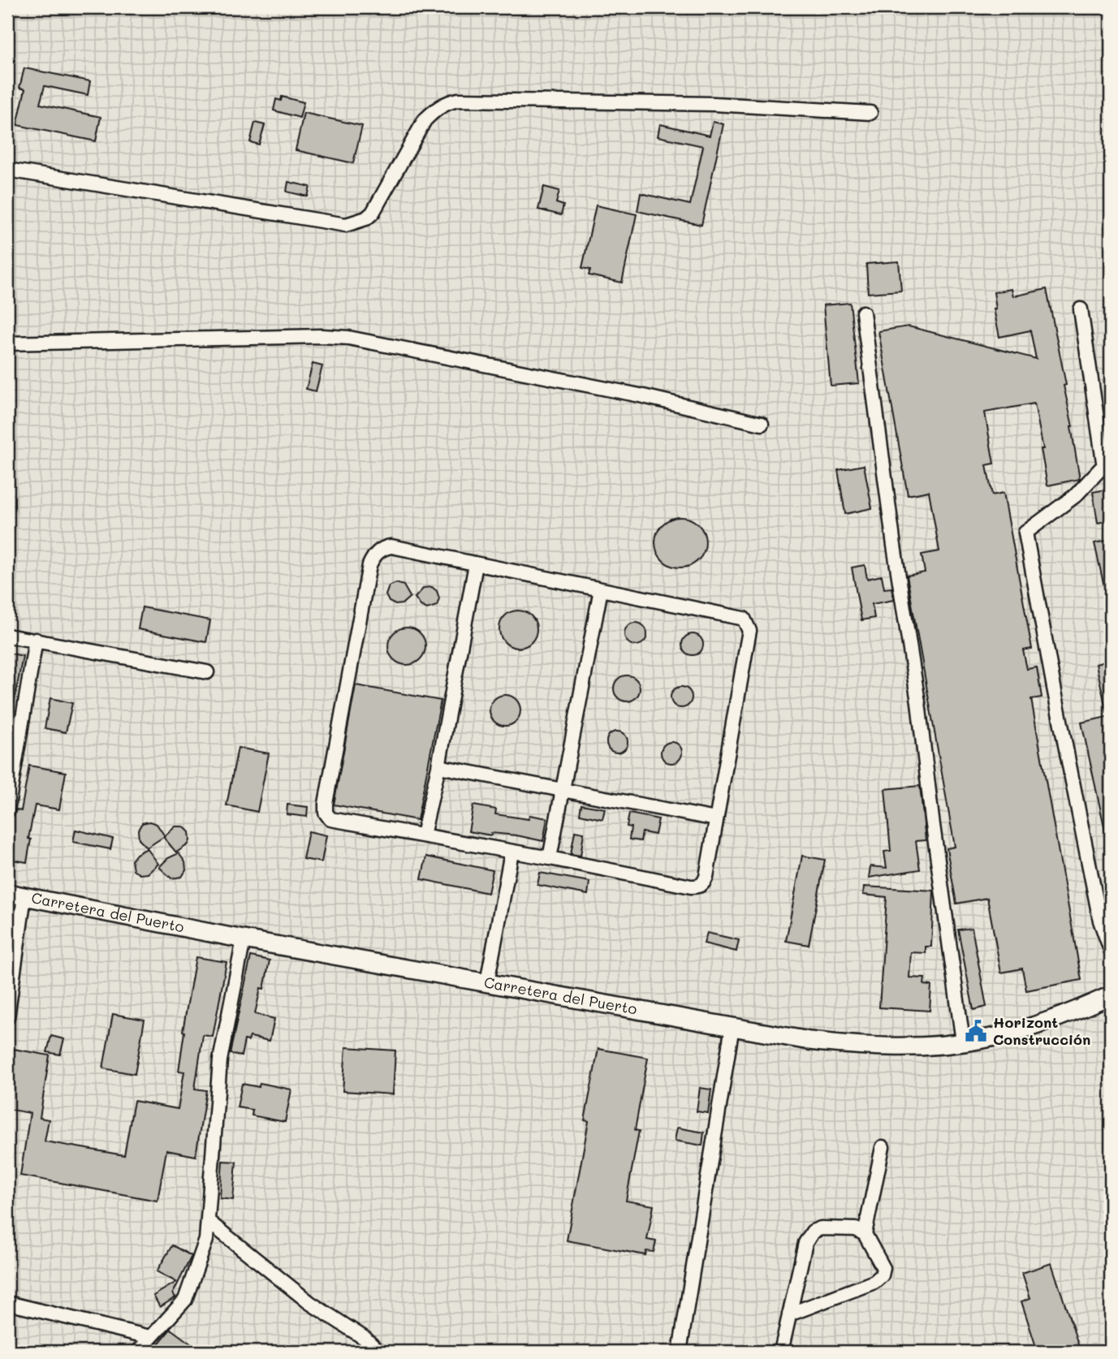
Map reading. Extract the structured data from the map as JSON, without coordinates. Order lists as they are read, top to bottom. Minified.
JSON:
{"streets":{"main road":["Carretera del Puerto"]},"places":{"public building":["Horizont Construcción"]}}
